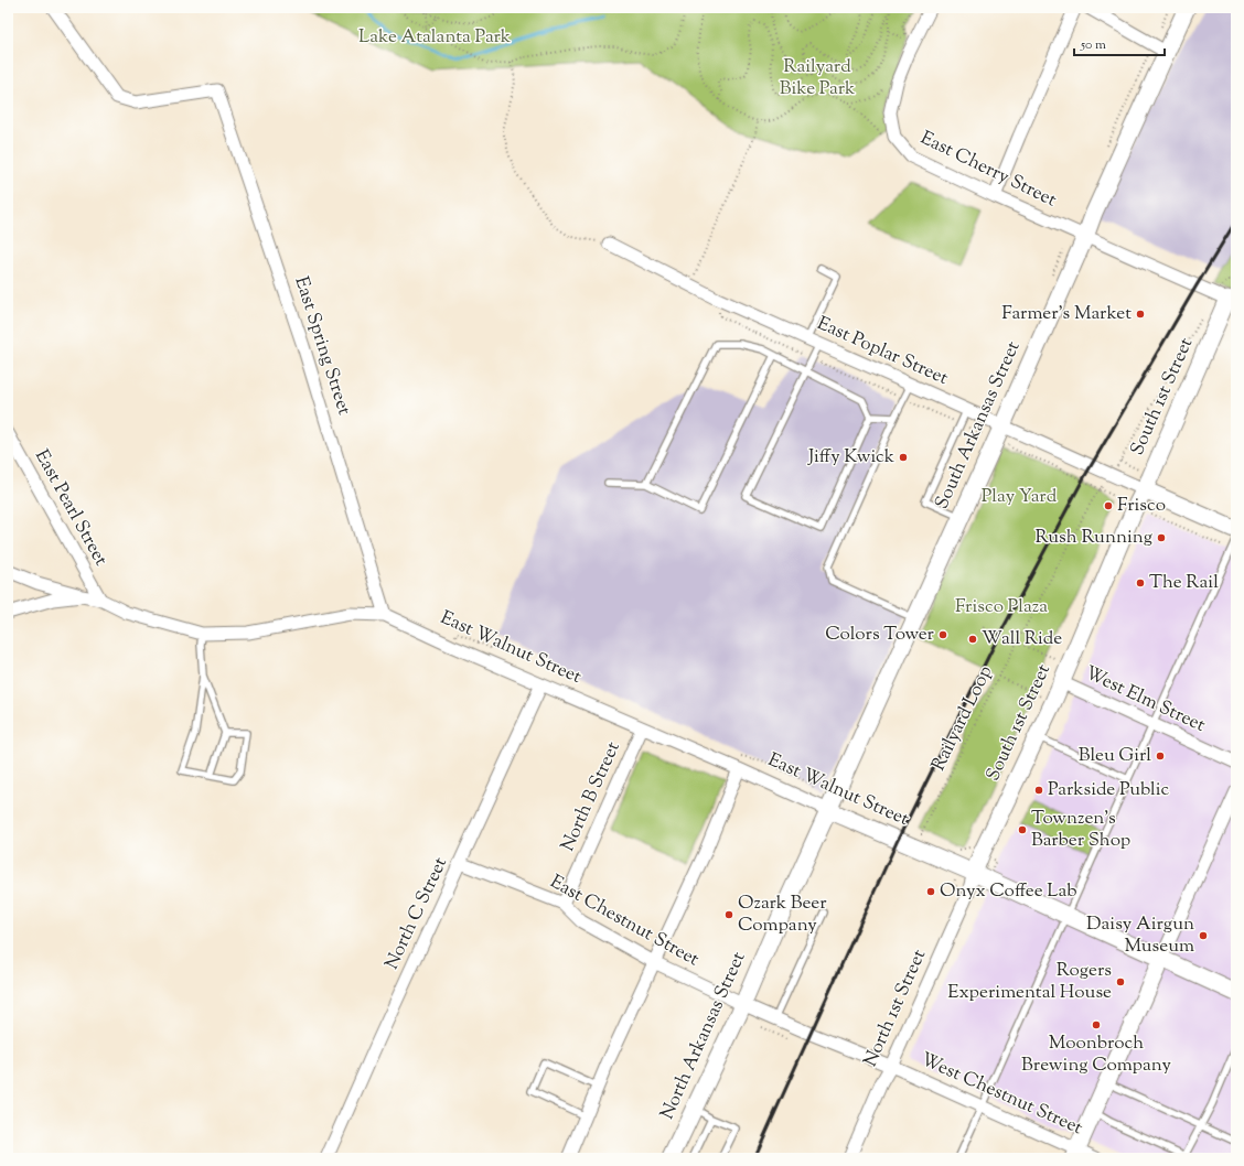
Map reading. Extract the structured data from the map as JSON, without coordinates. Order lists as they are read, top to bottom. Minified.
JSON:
{"streets":{"street":["East Cherry Street","East Spring Street","East Poplar Street","South 1st Street","South Arkansas Street","East Pearl Street","East Walnut Street","West Elm Street","North B Street","North C Street","East Chestnut Street","North 1st Street","North Arkansas Street","West Chestnut Street"],"path":["Railyard Loop"]},"crossings":[["East Cherry Street","South 1st Street"],["East Cherry Street","South Arkansas Street"],["East Spring Street","East Walnut Street"],["East Poplar Street","South 1st Street"],["East Poplar Street","South Arkansas Street"],["South 1st Street","East Walnut Street"],["South 1st Street","West Elm Street"],["South 1st Street","North 1st Street"],["South Arkansas Street","East Walnut Street"],["South Arkansas Street","North Arkansas Street"],["East Pearl Street","East Walnut Street"],["East Walnut Street","North B Street"],["East Walnut Street","North C Street"],["East Walnut Street","North 1st Street"],["East Walnut Street","North Arkansas Street"],["North B Street","East Chestnut Street"],["North C Street","East Chestnut Street"],["East Chestnut Street","North 1st Street"],["East Chestnut Street","North Arkansas Street"],["East Chestnut Street","West Chestnut Street"],["North 1st Street","West Chestnut Street"]],"parks":["Lake Atalanta Park","Railyard Bike Park","Play Yard","Frisco Plaza"],"places":["Farmer's Market","Jiffy Kwick","Frisco","Rush Running","The Rail","Colors Tower","Wall Ride","Bleu Girl","Parkside Public","Townzen's Barber Shop","Onyx Coffee Lab","Ozark Beer Company","Daisy Airgun Museum","Rogers Experimental House","Moonbroch Brewing Company"],"scale_bar":"50 m"}
